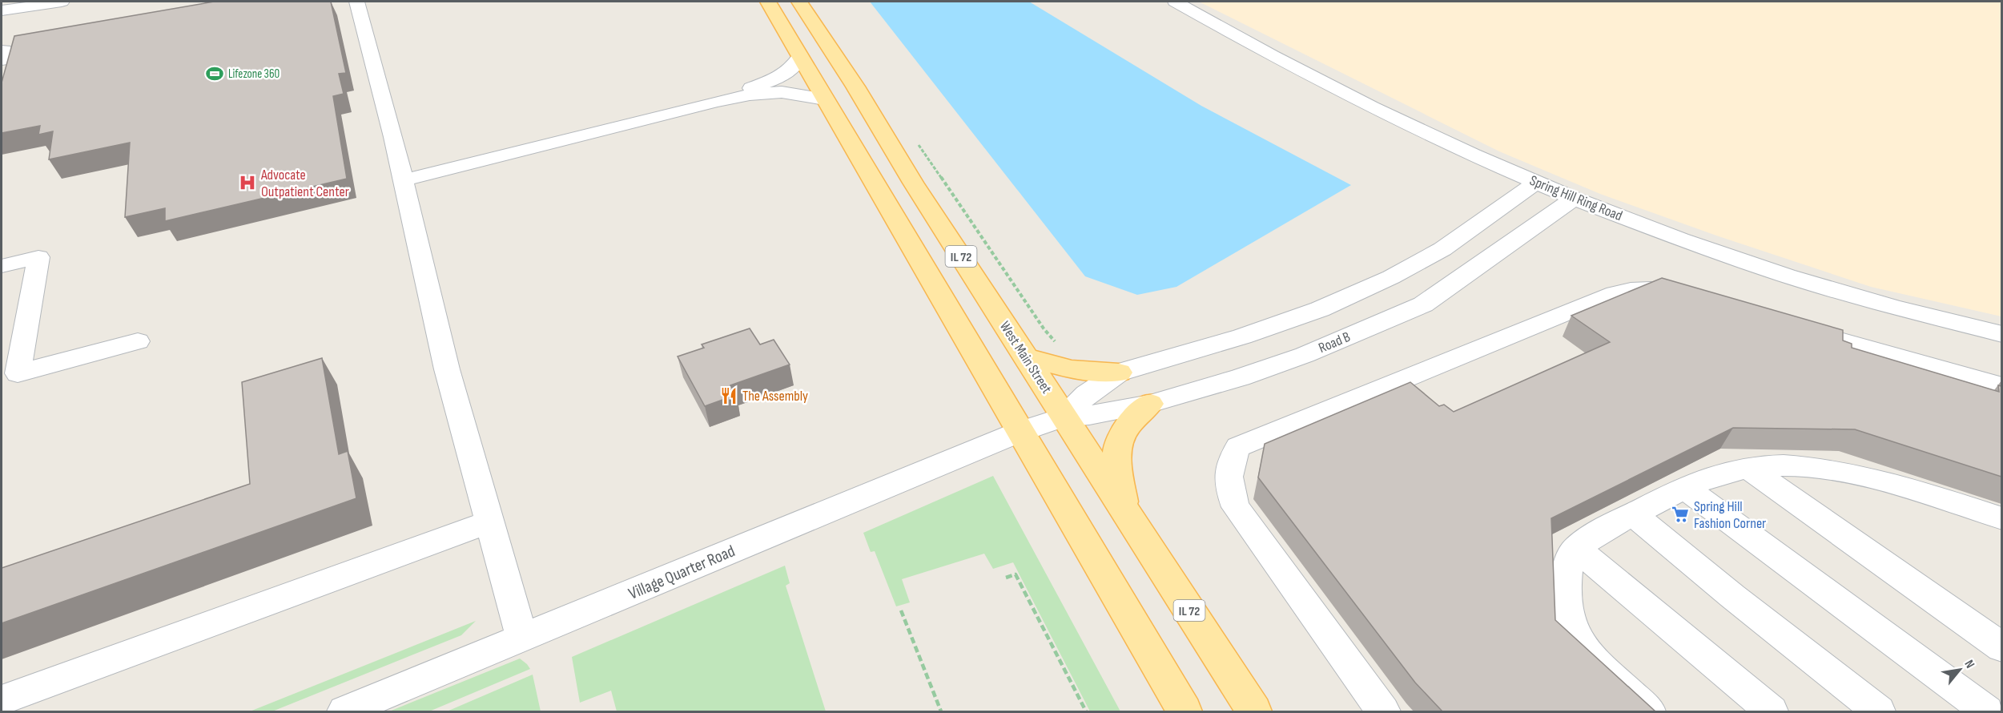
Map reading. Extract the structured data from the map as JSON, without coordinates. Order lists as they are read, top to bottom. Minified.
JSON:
{"streets":{"main road":["IL 72","West Main Street"],"street":["Spring Hill Ring Road","Road B","Village Quarter Road"]},"crossings":[["Spring Hill Ring Road","Road B"],["IL 72","Road B"],["IL 72","Village Quarter Road"],["Road B","West Main Street"],["Road B","Village Quarter Road"]],"places":{"sports":["Lifezone 360"],"hospital":["Advocate Outpatient Center"],"restaurant":["The Assembly"],"supermarket":["Spring Hill Fashion Corner"]},"north":"top right"}
